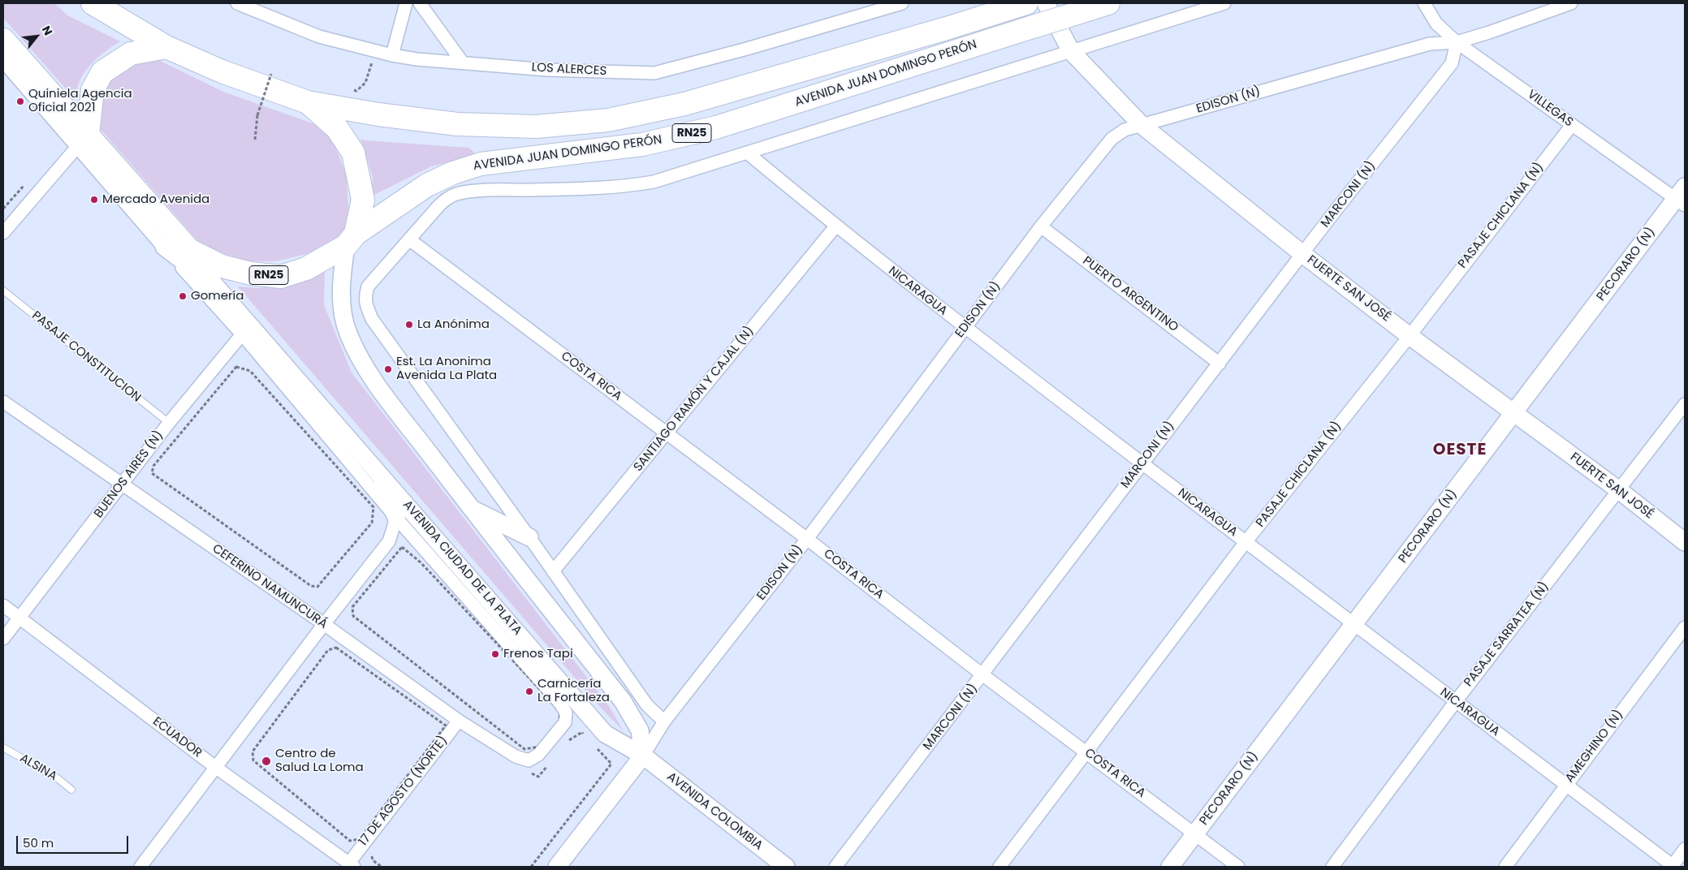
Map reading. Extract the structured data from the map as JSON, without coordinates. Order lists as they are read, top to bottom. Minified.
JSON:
{"streets":{"highway":["AVENIDA JUAN DOMINGO PERÓN","RN25","AVENIDA CIUDAD DE LA PLATA"],"street":["LOS ALERCES","EDISON (N)","VILLEGAS","MARCONI (N)","PASAJE CHICLANA (N)","PECORARO (N)","FUERTE SAN JOSÉ","NICARAGUA","PUERTO ARGENTINO","COSTA RICA","SANTIAGO RAMÓN Y CAJAL (N)","BUENOS AIRES (N)","CEFERINO NAMUNCURÁ","PASAJE SARRATEA (N)","ECUADOR","AMEGHINO (N)","17 DE AGOSTO (NORTE)","AVENIDA COLOMBIA"],"lane":["PASAJE CONSTITUCION","ALSINA"]},"crossings":[["AVENIDA JUAN DOMINGO PERÓN","RN25"],["AVENIDA JUAN DOMINGO PERÓN","FUERTE SAN JOSÉ"],["AVENIDA JUAN DOMINGO PERÓN","NICARAGUA"],["AVENIDA JUAN DOMINGO PERÓN","COSTA RICA"],["AVENIDA JUAN DOMINGO PERÓN","AVENIDA CIUDAD DE LA PLATA"],["EDISON (N)","VILLEGAS"],["EDISON (N)","MARCONI (N)"],["EDISON (N)","FUERTE SAN JOSÉ"],["EDISON (N)","NICARAGUA"],["EDISON (N)","PUERTO ARGENTINO"],["EDISON (N)","COSTA RICA"],["EDISON (N)","AVENIDA CIUDAD DE LA PLATA"],["EDISON (N)","AVENIDA COLOMBIA"],["VILLEGAS","MARCONI (N)"],["VILLEGAS","PASAJE CHICLANA (N)"],["VILLEGAS","PECORARO (N)"],["MARCONI (N)","FUERTE SAN JOSÉ"],["MARCONI (N)","NICARAGUA"],["MARCONI (N)","PUERTO ARGENTINO"],["MARCONI (N)","COSTA RICA"],["PASAJE CHICLANA (N)","FUERTE SAN JOSÉ"],["PASAJE CHICLANA (N)","NICARAGUA"],["PASAJE CHICLANA (N)","COSTA RICA"],["PECORARO (N)","FUERTE SAN JOSÉ"],["PECORARO (N)","NICARAGUA"],["PECORARO (N)","COSTA RICA"],["FUERTE SAN JOSÉ","PASAJE SARRATEA (N)"],["NICARAGUA","SANTIAGO RAMÓN Y CAJAL (N)"],["NICARAGUA","PASAJE SARRATEA (N)"],["NICARAGUA","AMEGHINO (N)"],["PASAJE CONSTITUCION","BUENOS AIRES (N)"],["COSTA RICA","SANTIAGO RAMÓN Y CAJAL (N)"],["BUENOS AIRES (N)","AVENIDA CIUDAD DE LA PLATA"],["BUENOS AIRES (N)","CEFERINO NAMUNCURÁ"],["BUENOS AIRES (N)","ECUADOR"],["AVENIDA CIUDAD DE LA PLATA","CEFERINO NAMUNCURÁ"],["AVENIDA CIUDAD DE LA PLATA","AVENIDA COLOMBIA"],["CEFERINO NAMUNCURÁ","17 DE AGOSTO (NORTE)"],["ECUADOR","17 DE AGOSTO (NORTE)"]],"districts":["OESTE"],"places":["Quiniela Agencia Oficial 2021","Mercado Avenida","Gomería","La Anónima","Est. La Anonima Avenida La Plata","Frenos Tapi","Carnicería La Fortaleza","Centro de Salud La Loma"],"scale_bar":"50 m","north":"top right"}
